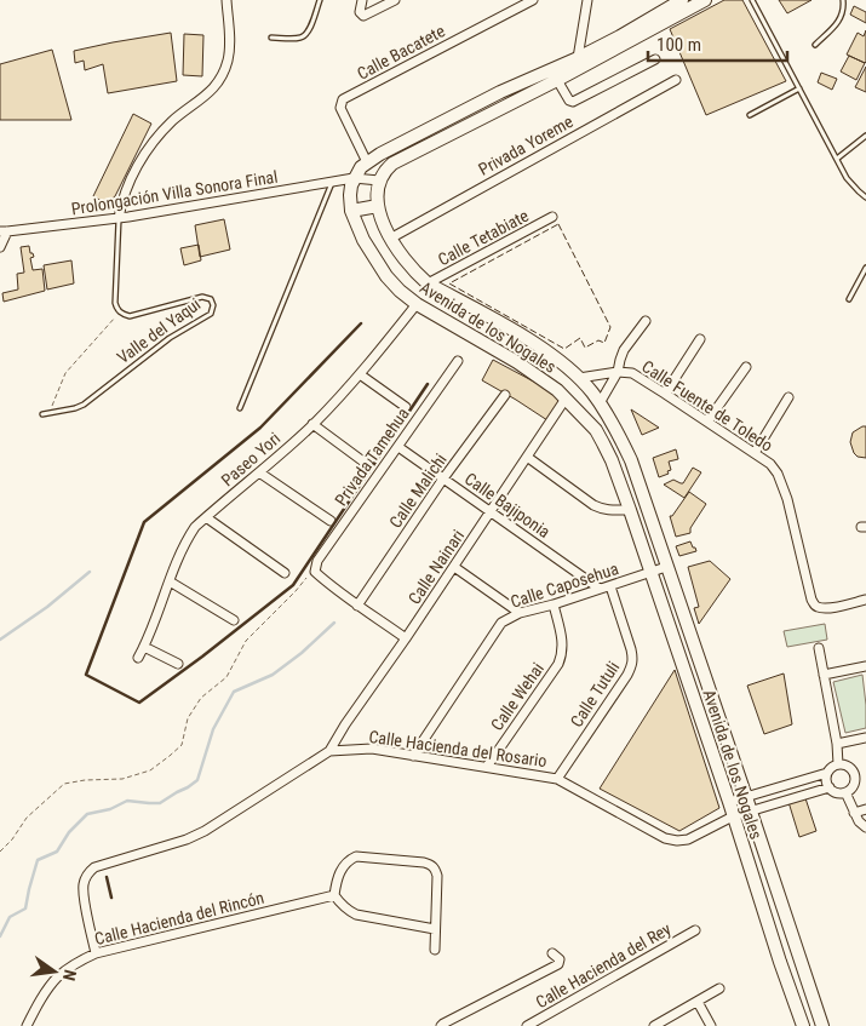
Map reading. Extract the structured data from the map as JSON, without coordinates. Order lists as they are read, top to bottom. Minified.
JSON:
{"streets":{"main road":["Avenida de los Nogales"],"street":["Calle Bacatete","Privada Yoreme","Prolongación Villa Sonora Final","Calle Tetabiate","Calle Fuente de Toledo","Privada Tamehua","Paseo Yori","Calle Malichi","Calle Bajiponia","Calle Nainari","Calle Caposehua","Calle Tutuli","Calle Wehai","Calle Hacienda del Rosario","Calle Hacienda del Rincón","Calle Hacienda del Rey"],"lane":["Valle del Yaqui"]},"crossings":[["Privada Yoreme","Avenida de los Nogales"],["Prolongación Villa Sonora Final","Avenida de los Nogales"],["Calle Tetabiate","Avenida de los Nogales"],["Avenida de los Nogales","Calle Fuente de Toledo"],["Avenida de los Nogales","Paseo Yori"],["Avenida de los Nogales","Calle Nainari"],["Avenida de los Nogales","Calle Caposehua"],["Avenida de los Nogales","Calle Hacienda del Rosario"],["Privada Tamehua","Calle Bajiponia"],["Calle Malichi","Calle Bajiponia"],["Calle Bajiponia","Calle Nainari"],["Calle Bajiponia","Calle Caposehua"],["Calle Nainari","Calle Hacienda del Rosario"],["Calle Caposehua","Calle Tutuli"],["Calle Caposehua","Calle Wehai"],["Calle Caposehua","Calle Hacienda del Rosario"],["Calle Tutuli","Calle Hacienda del Rosario"],["Calle Wehai","Calle Hacienda del Rosario"],["Calle Hacienda del Rosario","Calle Hacienda del Rincón"]],"scale_bar":"100 m","north":"right"}
